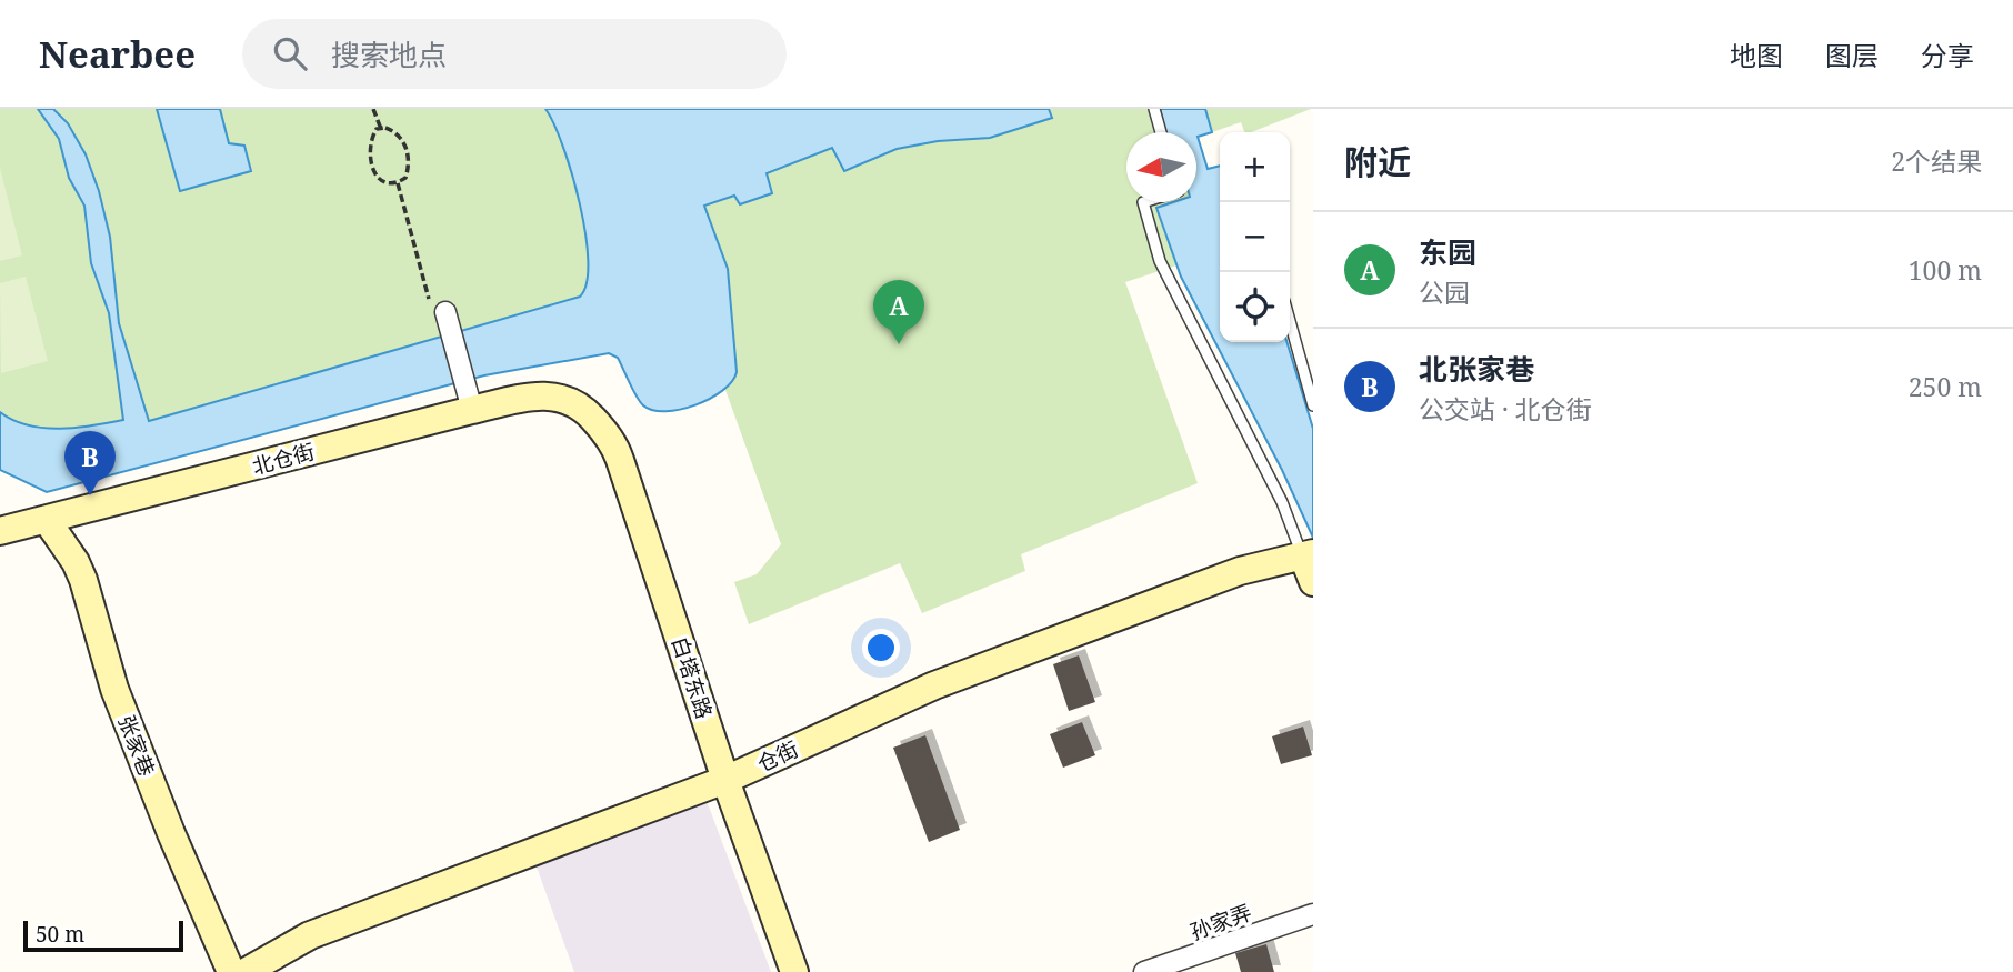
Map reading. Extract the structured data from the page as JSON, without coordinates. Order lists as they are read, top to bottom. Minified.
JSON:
{"streets":{"street":["北仓街","白塔东路","张家巷","仓街","孙家弄"]},"crossings":[["北仓街","白塔东路"],["北仓街","张家巷"],["白塔东路","仓街"]],"scale_bar":"50 m","north":"left","page":{"header":"Nearbee","search":"搜索地点","nav":["地图","图层","分享"],"heading":["附近","2个结果"],"map_buttons":["+","−"],"list":[{"mark":"A","name":"东园","note":"公园","value":"100 m"},{"mark":"B","name":"北张家巷","note":"公交站 · 北仓街","value":"250 m"}],"pins":["A","B"],"scale":"50 m"}}
